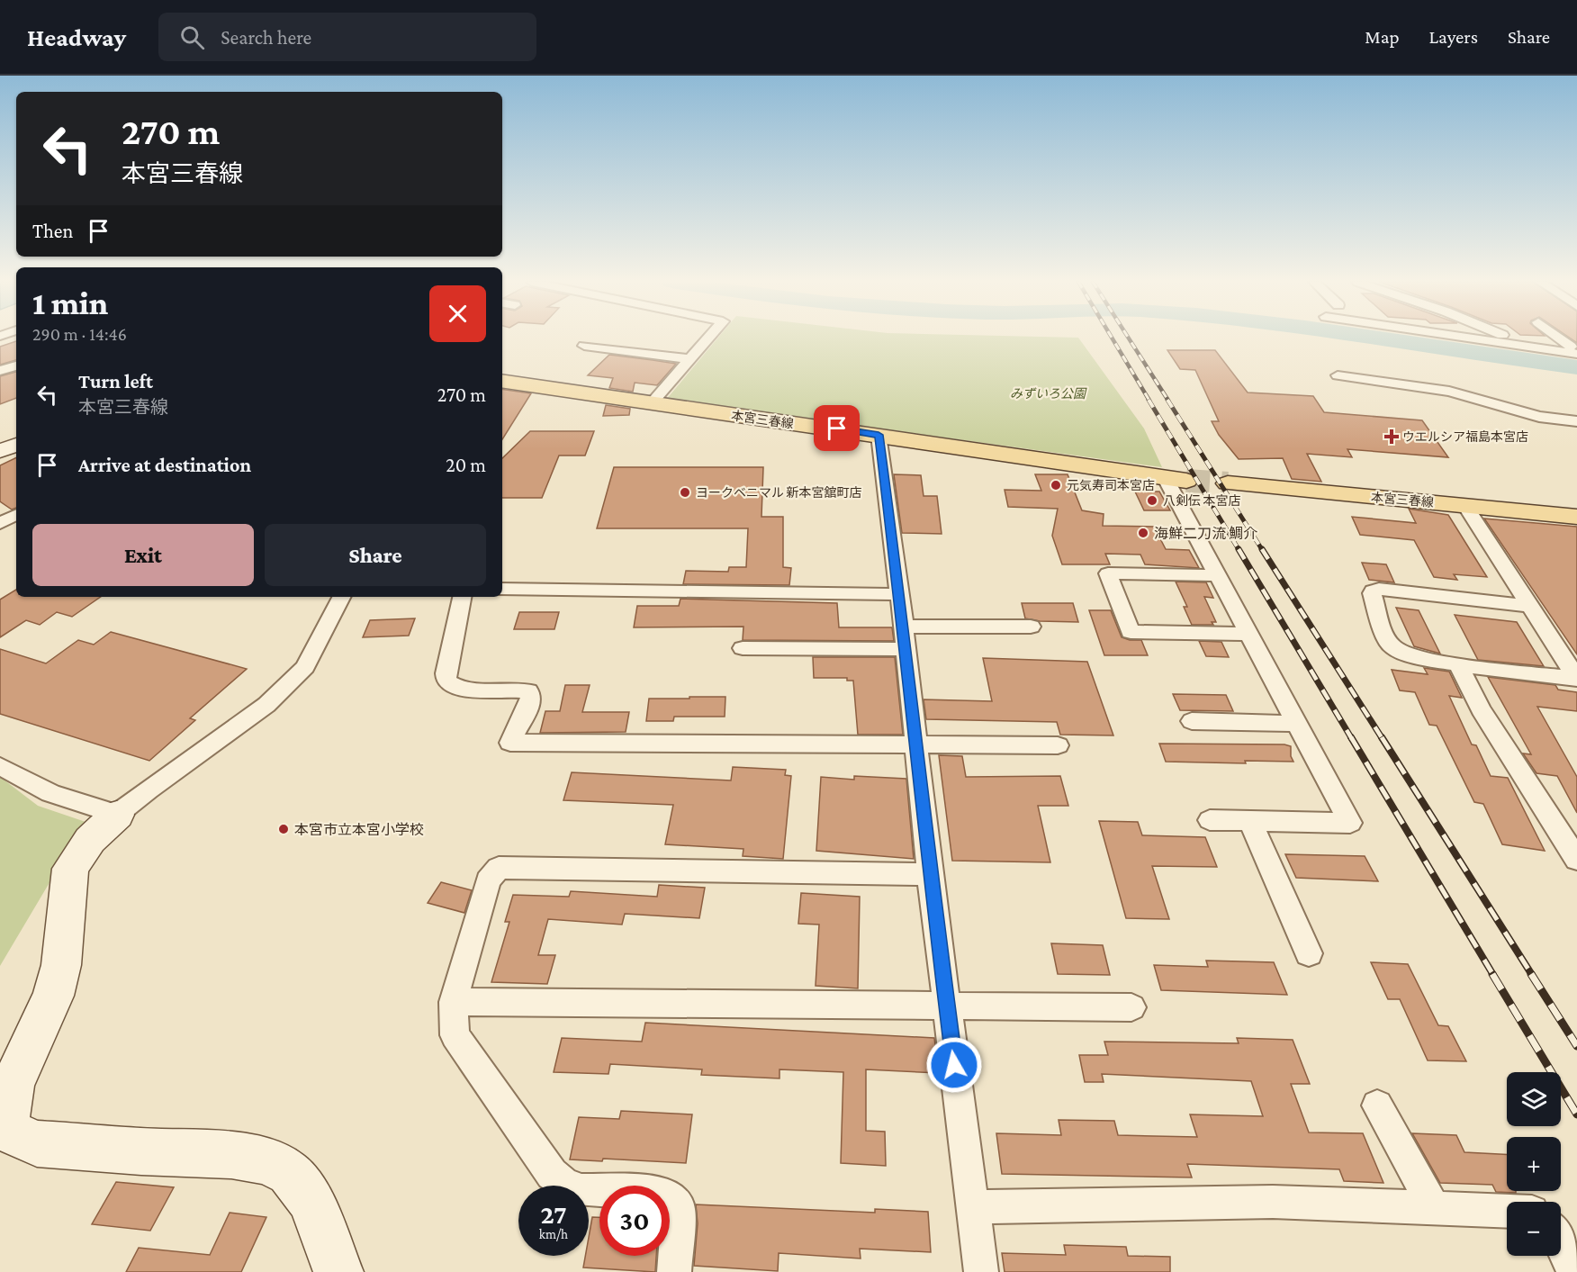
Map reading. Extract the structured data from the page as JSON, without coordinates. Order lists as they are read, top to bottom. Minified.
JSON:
{"streets":{"main road":["本宮三春線"]},"parks":["みずいろ公園"],"places":{"health":["ウエルシア福島本宮店"],"other":["元気寿司本宮店","ヨークベニマル 新本宮舘町店","八剣伝 本宮店","海鮮二刀流 鯛介","本宮市立本宮小学校"]},"page":{"header":"Headway","search":"Search here","nav":["Map","Layers","Share"],"turn":["270 m","本宮三春線"],"then":"Then","heading":["1 min","290 m · 14:46"],"list":[{"name":"Turn left","note":"本宮三春線","value":"270 m"},{"name":"Arrive at destination","value":"20 m"}],"buttons":["Exit","Share"],"map_buttons":["+","−"],"speed":"27 km/h","limit":"30"}}
